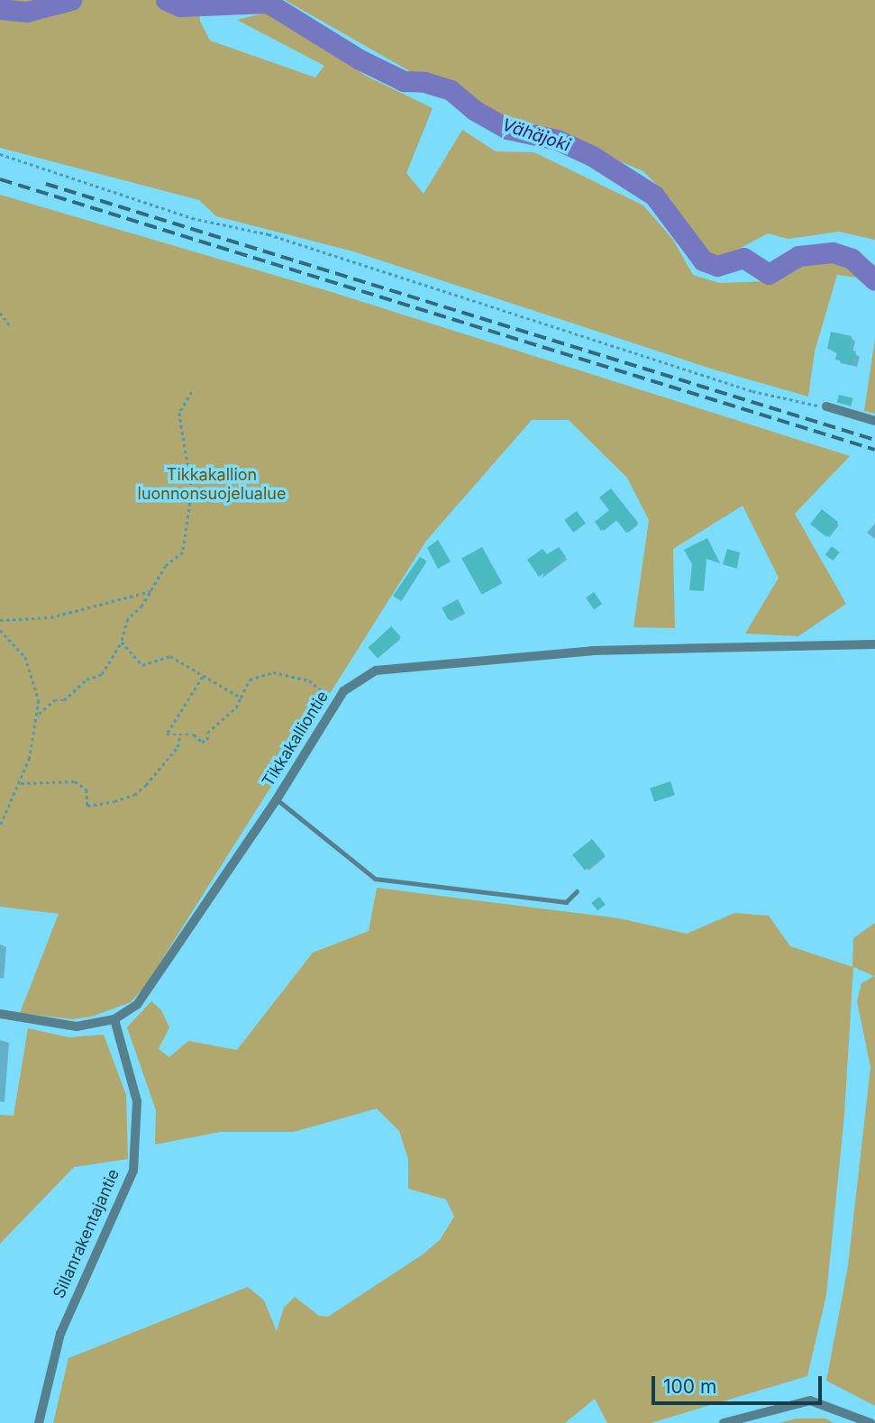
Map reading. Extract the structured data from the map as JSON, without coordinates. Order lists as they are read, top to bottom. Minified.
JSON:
{"streets":{"street":["Tikkakalliontie","Sillanrakentajantie"]},"crossings":[["Tikkakalliontie","Sillanrakentajantie"]],"water":["Vähäjoki"],"parks":["Tikkakallion luonnonsuojelualue"],"scale_bar":"100 m"}
